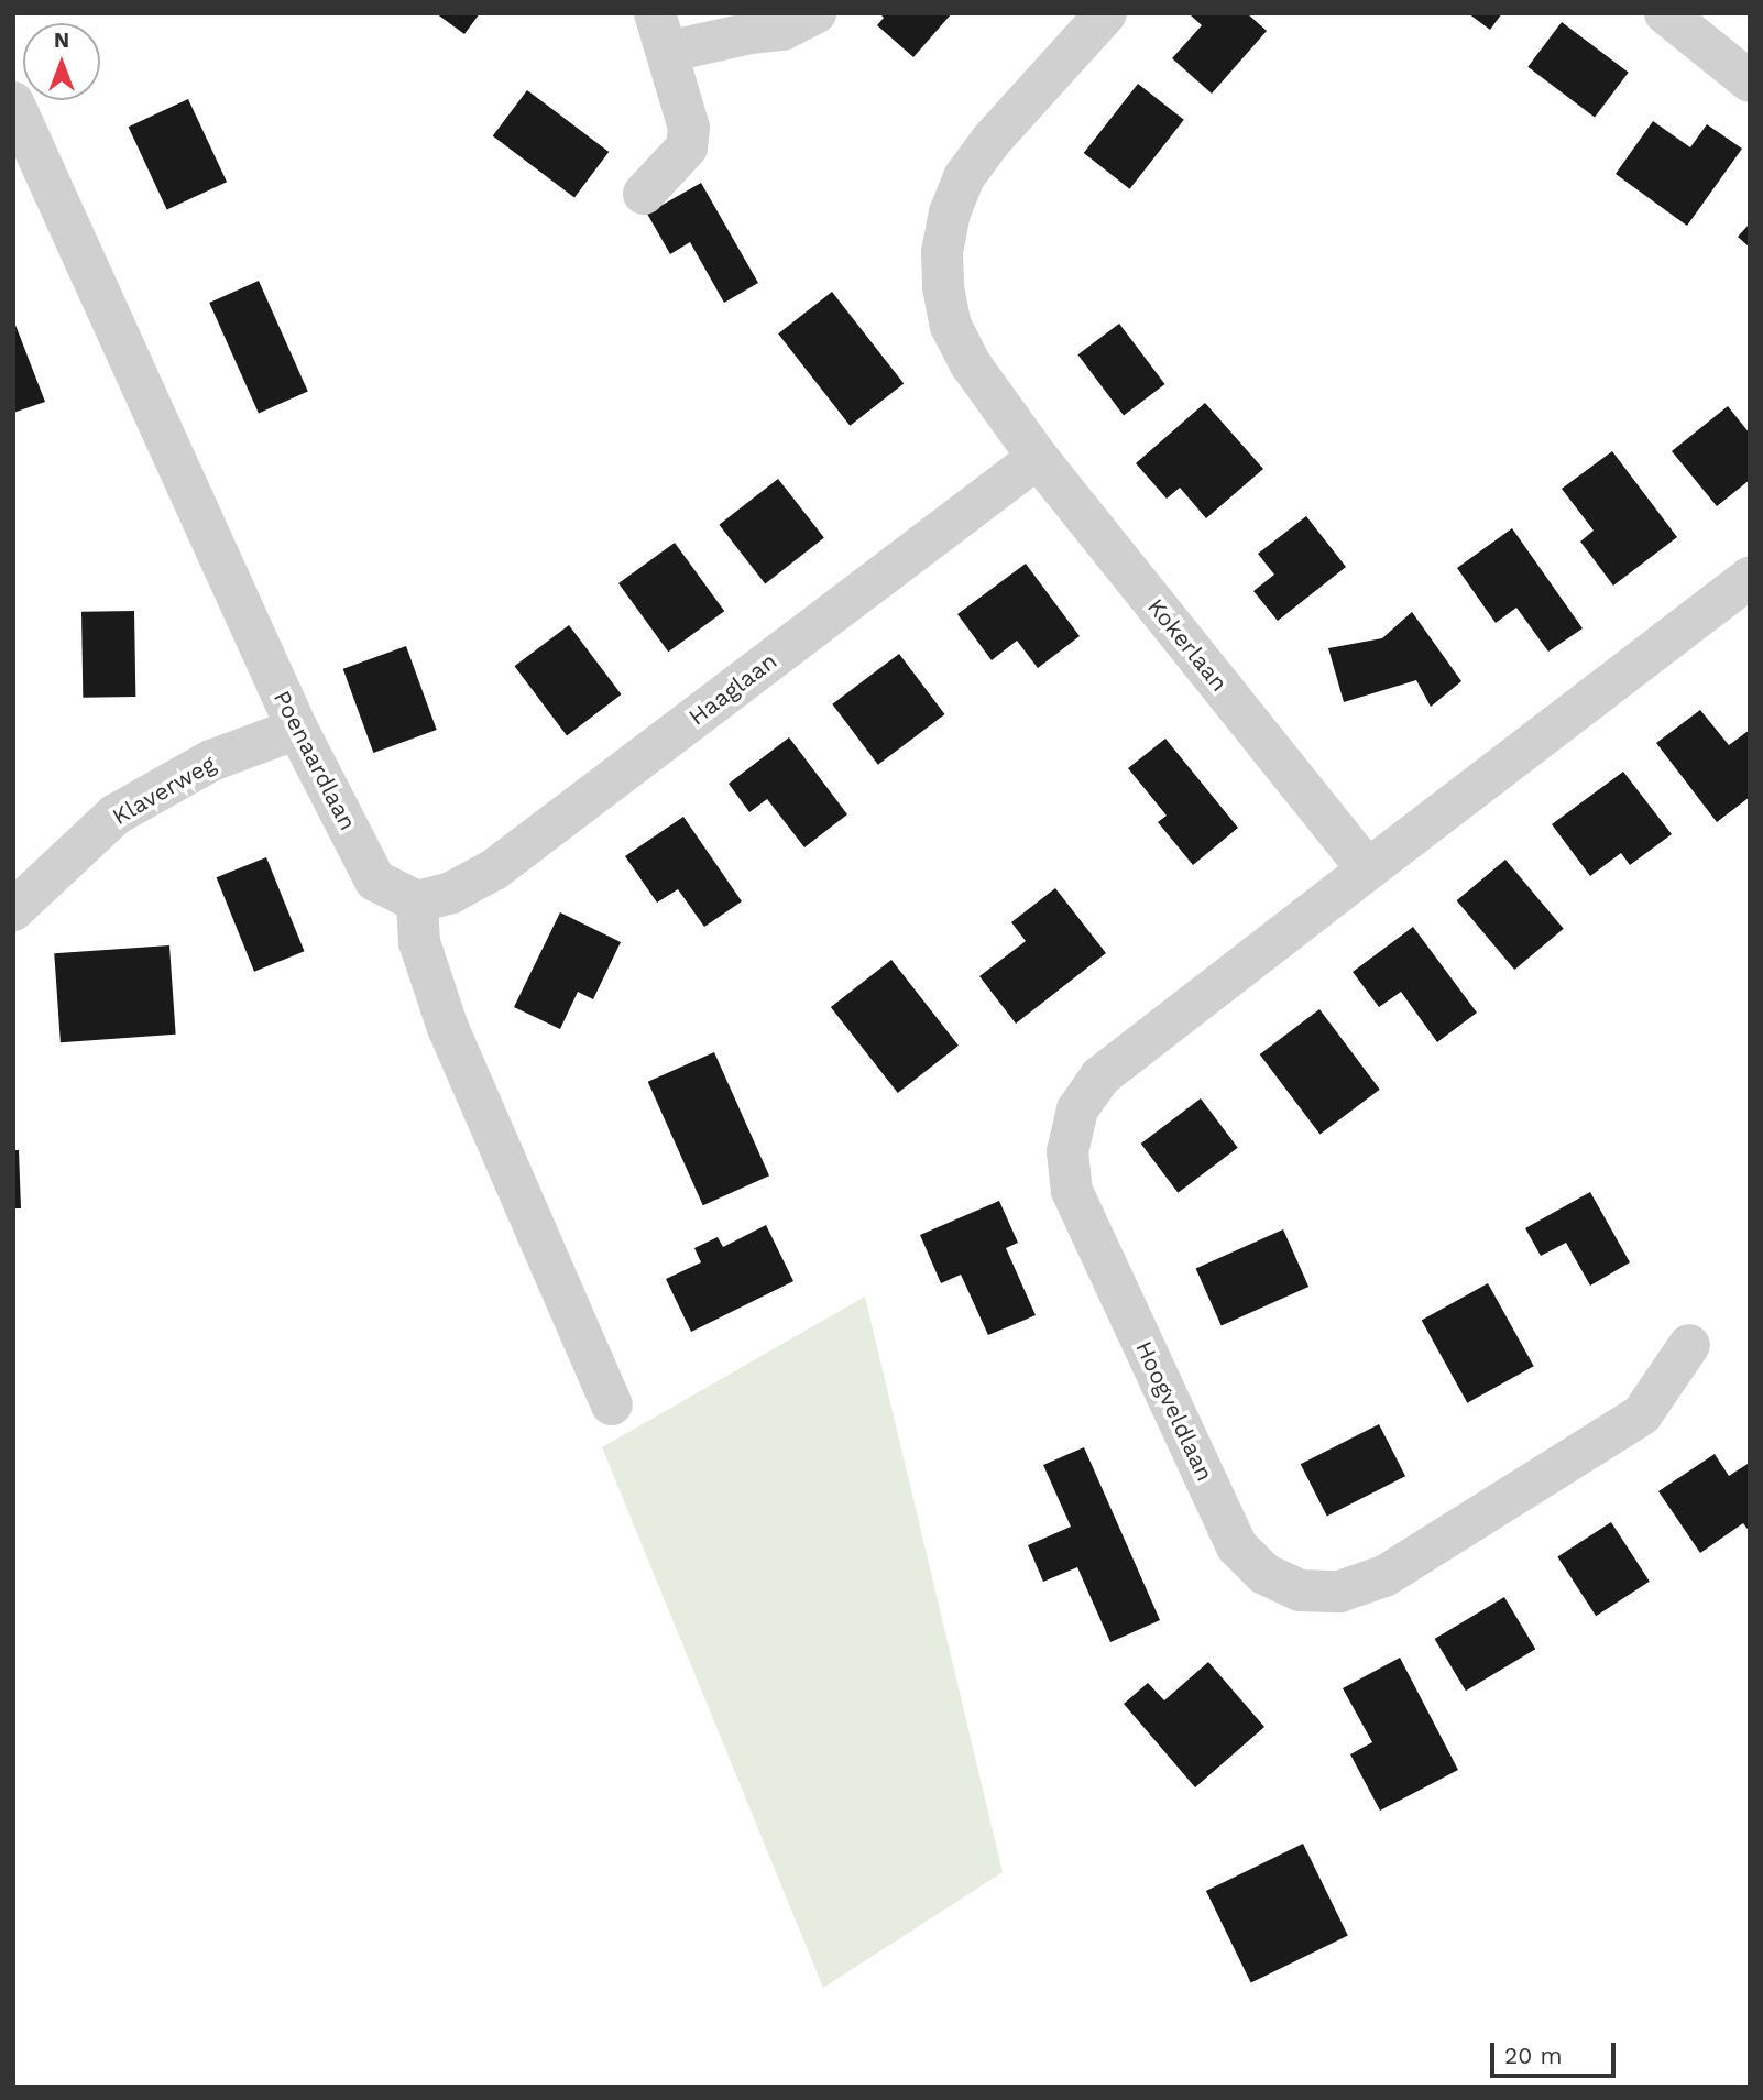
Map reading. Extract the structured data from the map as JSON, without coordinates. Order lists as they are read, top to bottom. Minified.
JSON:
{"streets":{"street":["Kokerlaan","Haaglaan","Poenaardlaan","Klaverweg","Hoogveldlaan"]},"crossings":[["Kokerlaan","Haaglaan"],["Kokerlaan","Hoogveldlaan"],["Haaglaan","Poenaardlaan"],["Poenaardlaan","Klaverweg"]],"scale_bar":"20 m","north":"top"}
